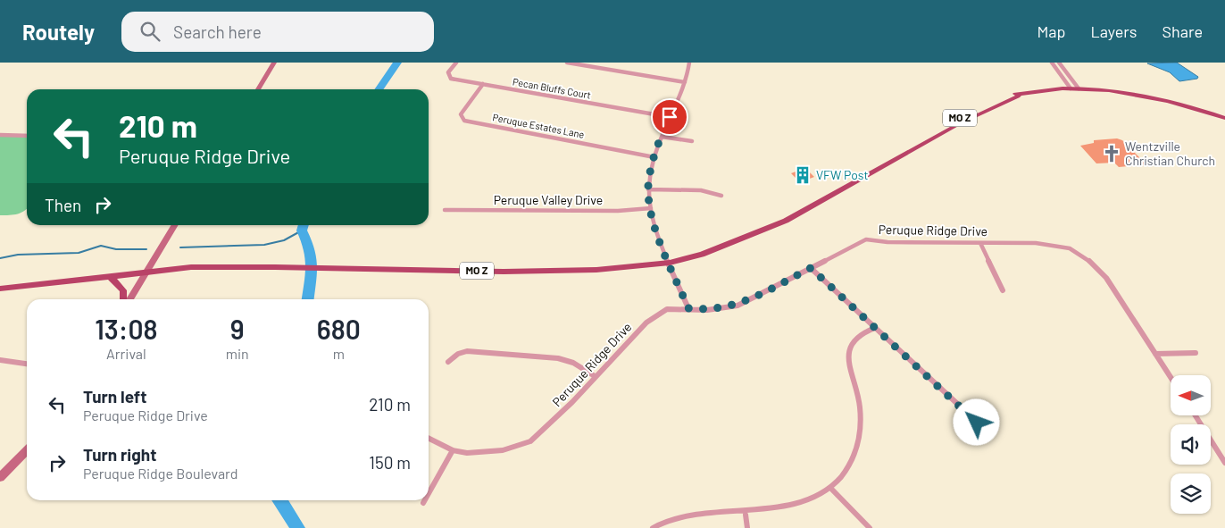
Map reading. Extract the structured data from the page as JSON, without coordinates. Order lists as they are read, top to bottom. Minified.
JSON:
{"streets":{"main road":["MO Z"],"street":["Pecan Bluffs Court","Peruque Estates Lane","Peruque Valley Drive","Peruque Ridge Drive"]},"crossings":[["Pecan Bluffs Court","Peruque Estates Lane"]],"places":{"church":["Wentzville Christian Church"],"building":["VFW Post"]},"north":"left","page":{"header":"Routely","search":"Search here","nav":["Map","Layers","Share"],"turn":["210 m","Peruque Ridge Drive"],"then":"Then","eta":["13:08","Arrival","9","min","680","m"],"list":[{"name":"Turn left","note":"Peruque Ridge Drive","value":"210 m"},{"name":"Turn right","note":"Peruque Ridge Boulevard","value":"150 m"}]}}
